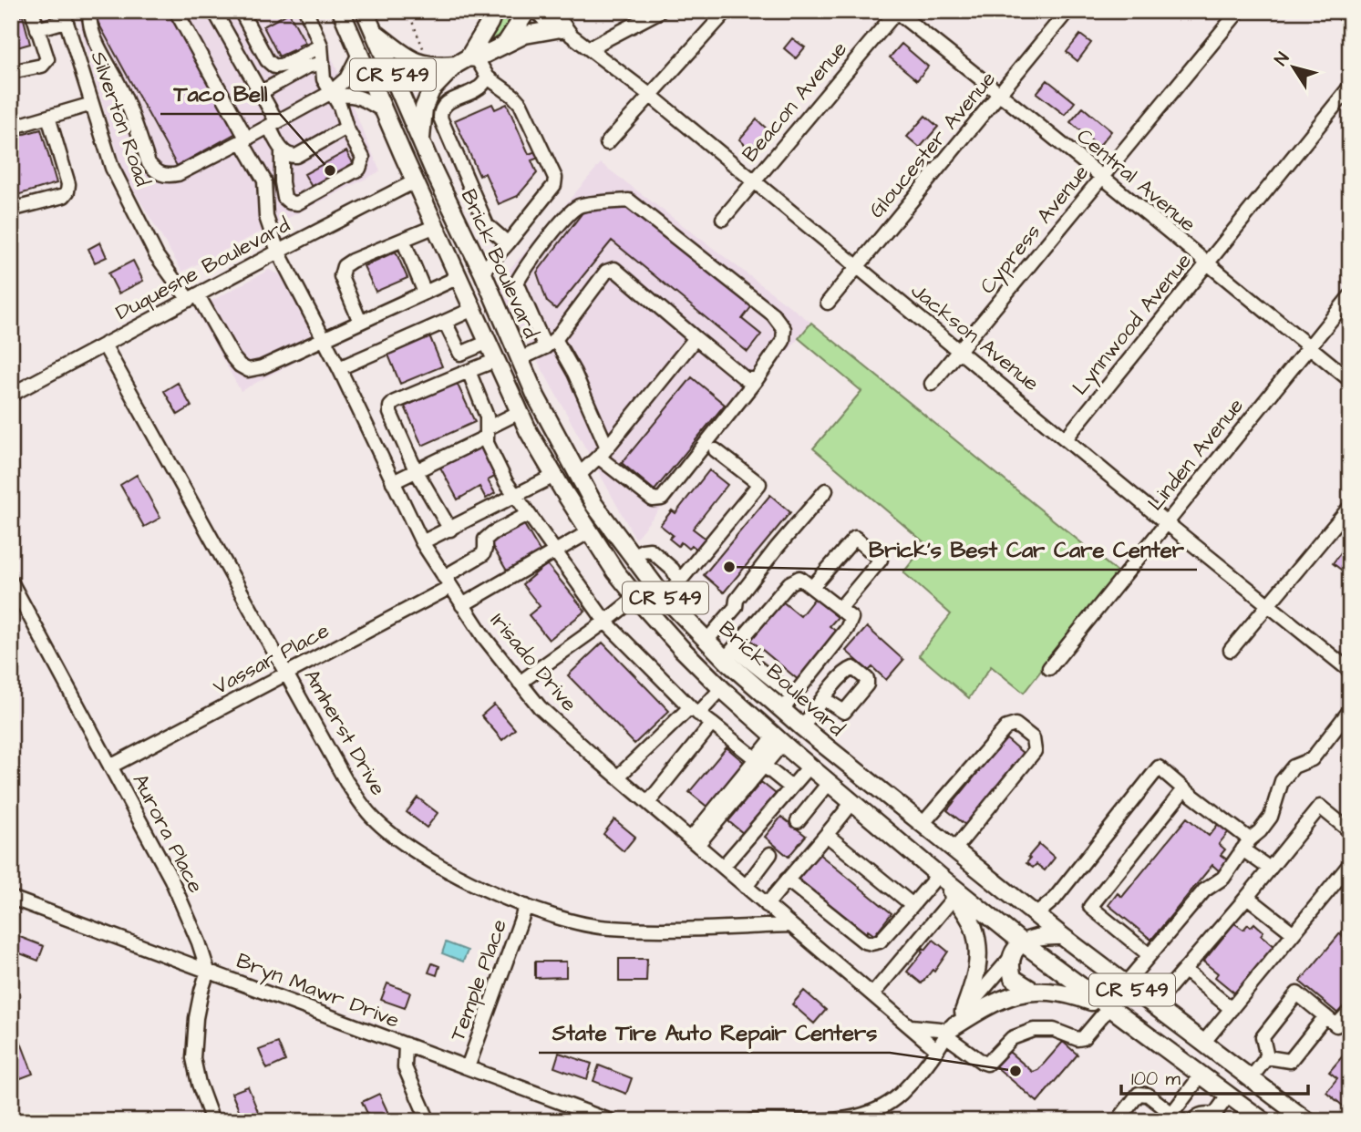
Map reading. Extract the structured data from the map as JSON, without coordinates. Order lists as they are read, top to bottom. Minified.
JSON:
{"streets":{"main road":["CR 549","Brick Boulevard"],"street":["Beacon Avenue","Silverton Road","Gloucester Avenue","Central Avenue","Cypress Avenue","Duquesne Boulevard","Lynnwood Avenue","Jackson Avenue","Linden Avenue","Vassar Place","Irisado Drive","Amherst Drive","Aurora Place","Temple Place","Bryn Mawr Drive"]},"crossings":[["Beacon Avenue","Central Avenue"],["Beacon Avenue","Jackson Avenue"],["Silverton Road","Duquesne Boulevard"],["Silverton Road","Irisado Drive"],["Gloucester Avenue","Central Avenue"],["Gloucester Avenue","Jackson Avenue"],["Central Avenue","Cypress Avenue"],["Central Avenue","Lynnwood Avenue"],["Central Avenue","Linden Avenue"],["Cypress Avenue","Jackson Avenue"],["Brick Boulevard","Duquesne Boulevard"],["Duquesne Boulevard","Irisado Drive"],["Duquesne Boulevard","Amherst Drive"],["Lynnwood Avenue","Jackson Avenue"],["Jackson Avenue","Linden Avenue"],["Vassar Place","Irisado Drive"],["Vassar Place","Amherst Drive"],["Vassar Place","Aurora Place"],["Irisado Drive","Amherst Drive"],["Amherst Drive","Temple Place"],["Aurora Place","Bryn Mawr Drive"],["Temple Place","Bryn Mawr Drive"]],"places":["Taco Bell","Brick's Best Car Care Center","State Tire Auto Repair Centers"],"scale_bar":"100 m","north":"top left"}
